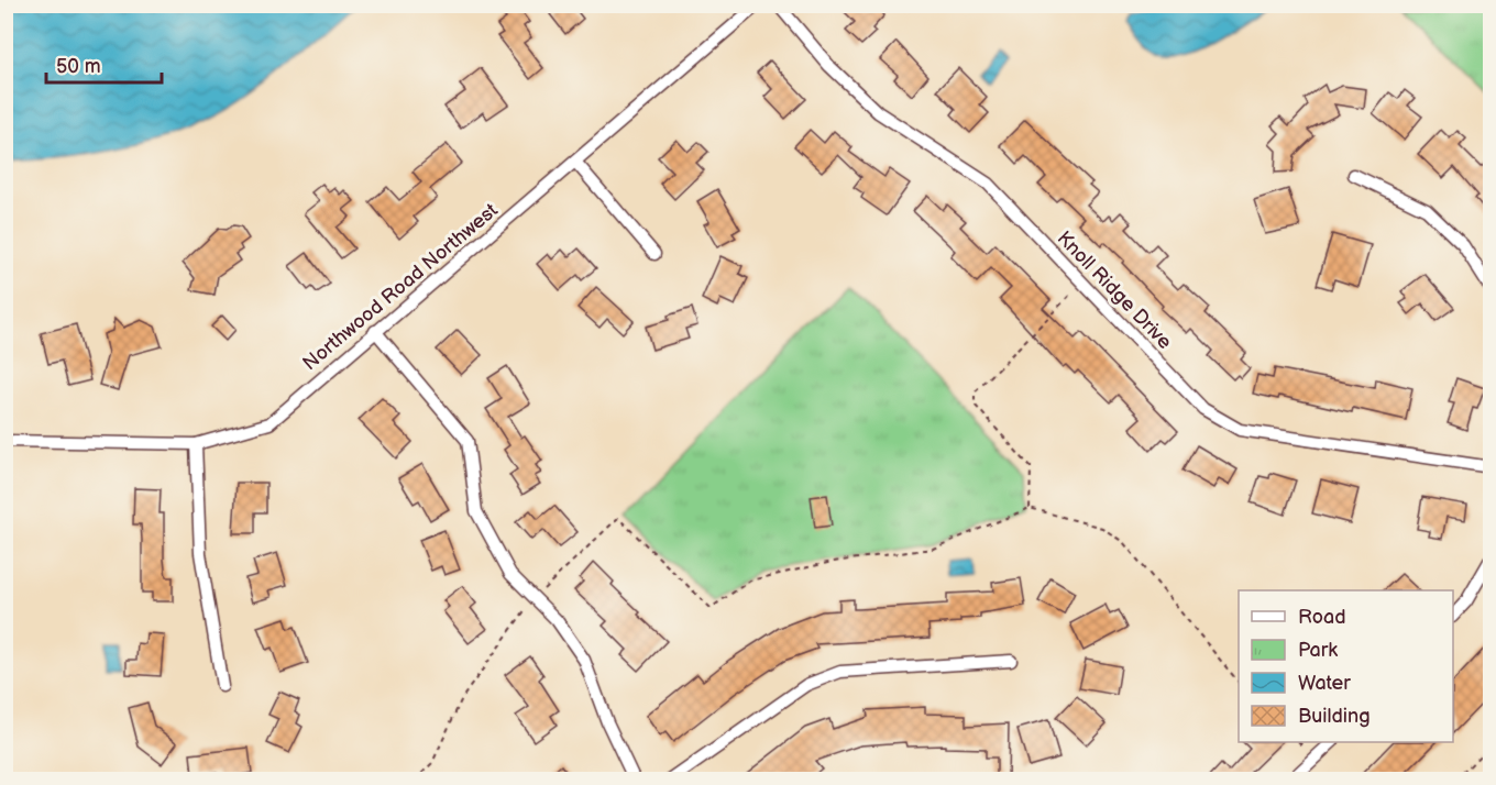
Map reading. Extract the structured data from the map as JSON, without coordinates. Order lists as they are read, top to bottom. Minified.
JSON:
{"streets":{"street":["Northwood Road Northwest","Knoll Ridge Drive"]},"legend":["Road","Park","Water","Building"],"scale_bar":"50 m"}
